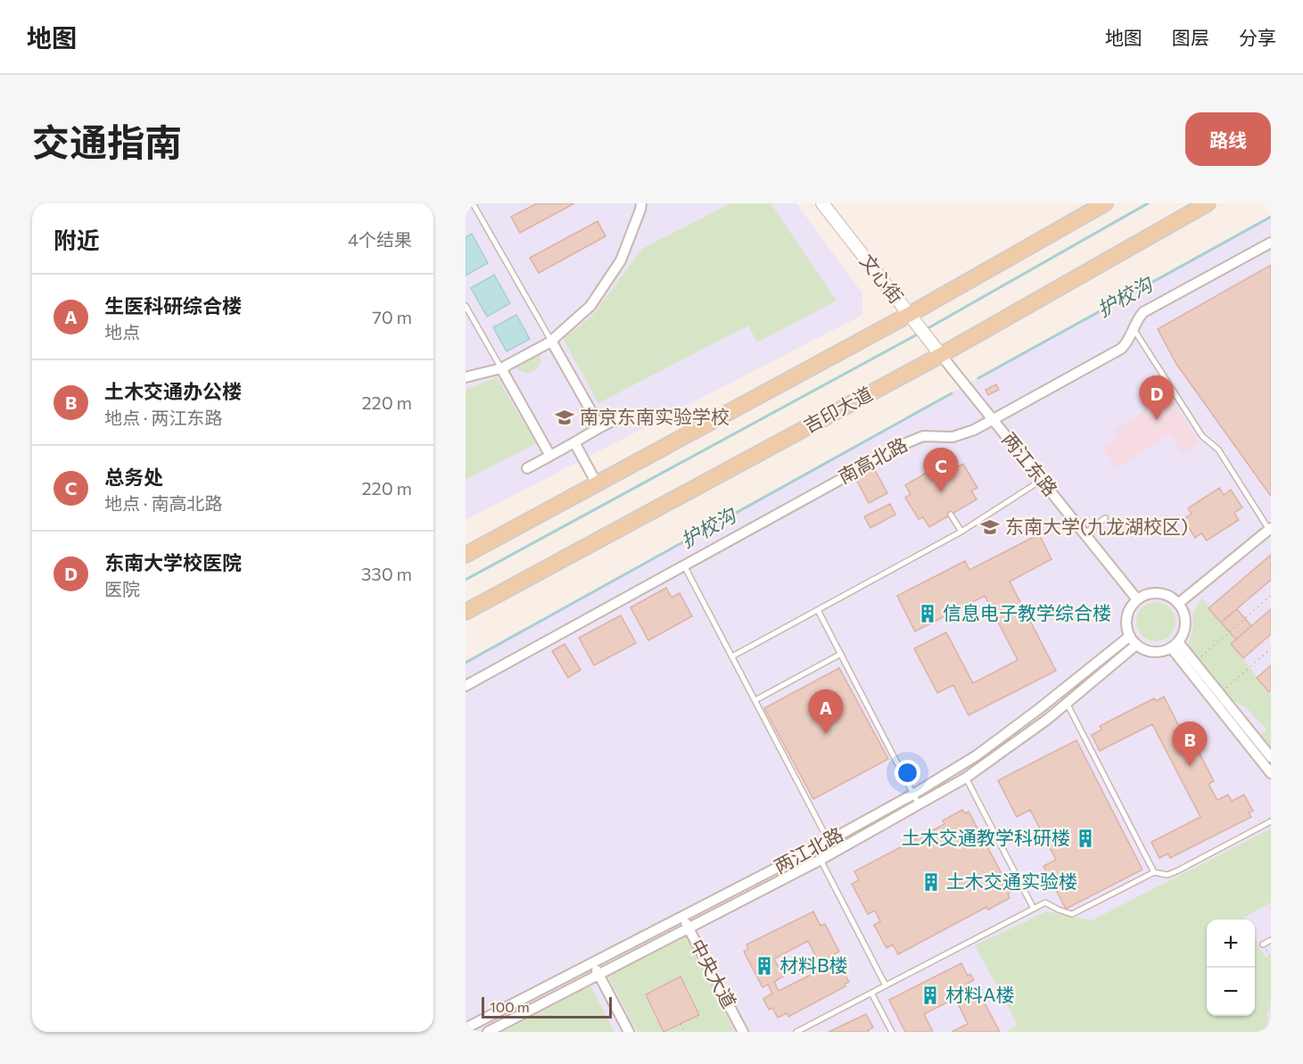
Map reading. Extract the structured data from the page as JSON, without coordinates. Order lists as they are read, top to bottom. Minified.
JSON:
{"streets":{"main road":["吉印大道"],"street":["文心街","南高北路","两江东路","两江北路","中央大道"]},"crossings":[["文心街","吉印大道"],["文心街","两江东路"],["吉印大道","两江东路"],["南高北路","两江东路"],["两江东路","两江北路"],["两江北路","中央大道"]],"water":["护校沟"],"places":{"school or university":["南京东南实验学校","东南大学(九龙湖校区)"],"building":["信息电子教学综合楼","土木交通教学科研楼","土木交通实验楼","材料B楼","材料A楼"]},"scale_bar":"100 m","page":{"header":"地图","nav":["地图","图层","分享"],"title":"交通指南","buttons":"路线","heading":["附近","4个结果"],"list":[{"mark":"A","name":"生医科研综合楼","note":"地点","value":"70 m"},{"mark":"B","name":"土木交通办公楼","note":"地点 · 两江东路","value":"220 m"},{"mark":"C","name":"总务处","note":"地点 · 南高北路","value":"220 m"},{"mark":"D","name":"东南大学校医院","note":"医院","value":"330 m"}],"pins":["D","C","A","B"],"map_buttons":["+","−"],"scale":"100 m"}}
